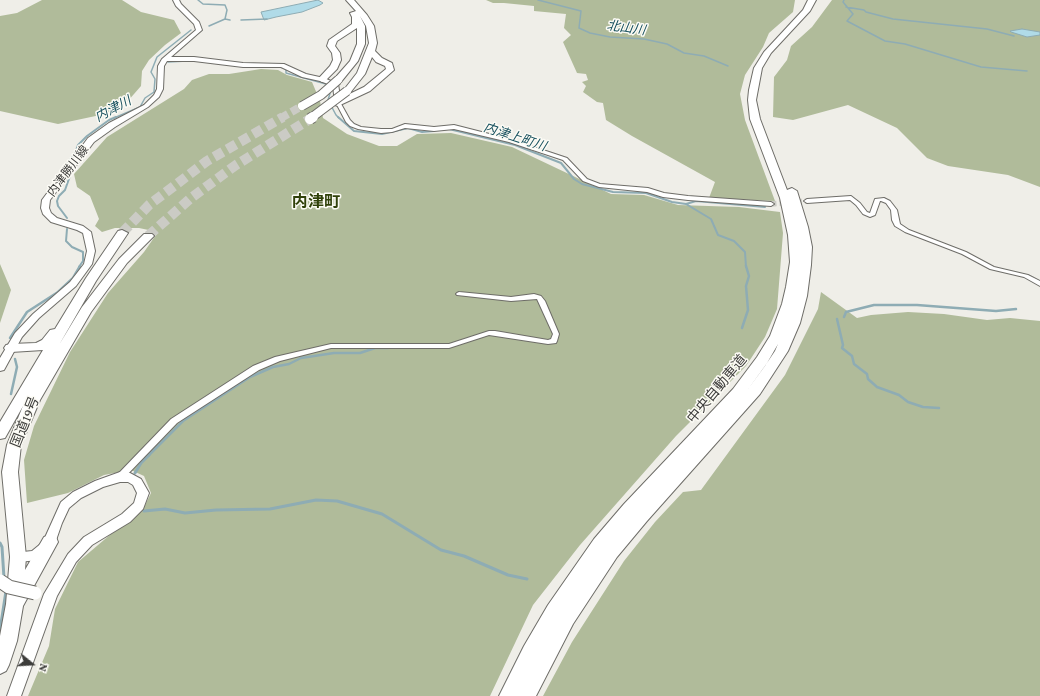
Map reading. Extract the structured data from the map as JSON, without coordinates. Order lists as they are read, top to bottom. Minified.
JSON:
{"streets":{"highway":["中央自動車道","国道19号"],"main road":["内津勝川線"]},"districts":["内津町"],"water":["北山川","内津川","内津上町川"],"north":"right"}
